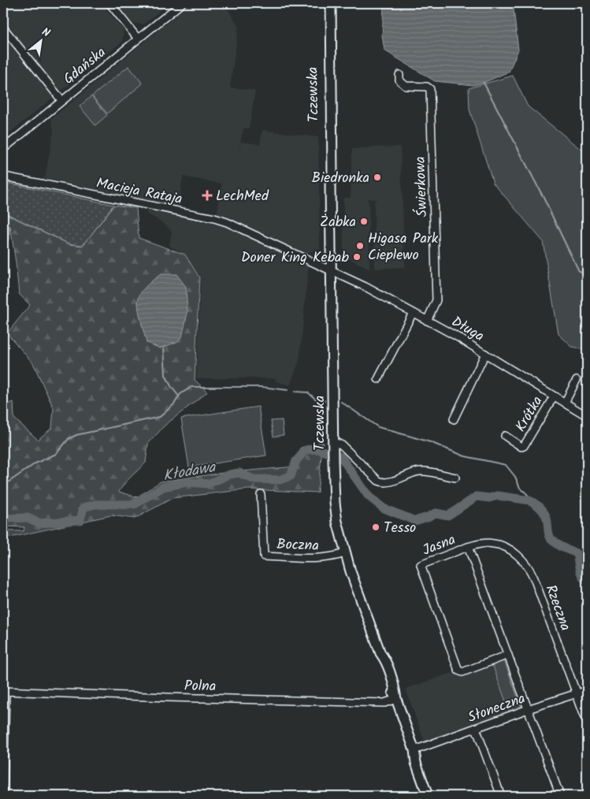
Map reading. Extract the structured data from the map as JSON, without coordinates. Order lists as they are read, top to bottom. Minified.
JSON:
{"streets":{"main road":["Tczewska"],"street":["Gdańska","Świerkowa","Macieja Rataja","Długa","Krótka","Boczna","Jasna","Rzeczna","Polna","Słoneczna"]},"crossings":[["Tczewska","Macieja Rataja"],["Tczewska","Długa"],["Tczewska","Boczna"],["Tczewska","Polna"],["Tczewska","Słoneczna"],["Świerkowa","Długa"],["Macieja Rataja","Długa"],["Długa","Krótka"],["Jasna","Rzeczna"],["Jasna","Słoneczna"],["Rzeczna","Słoneczna"]],"water":["Kłodawa"],"places":{"other":["Biedronka","Żabka","Higasa Park Cieplewo","Doner King Kebab","Tesso"],"health":["LechMed"]},"north":"top right"}
